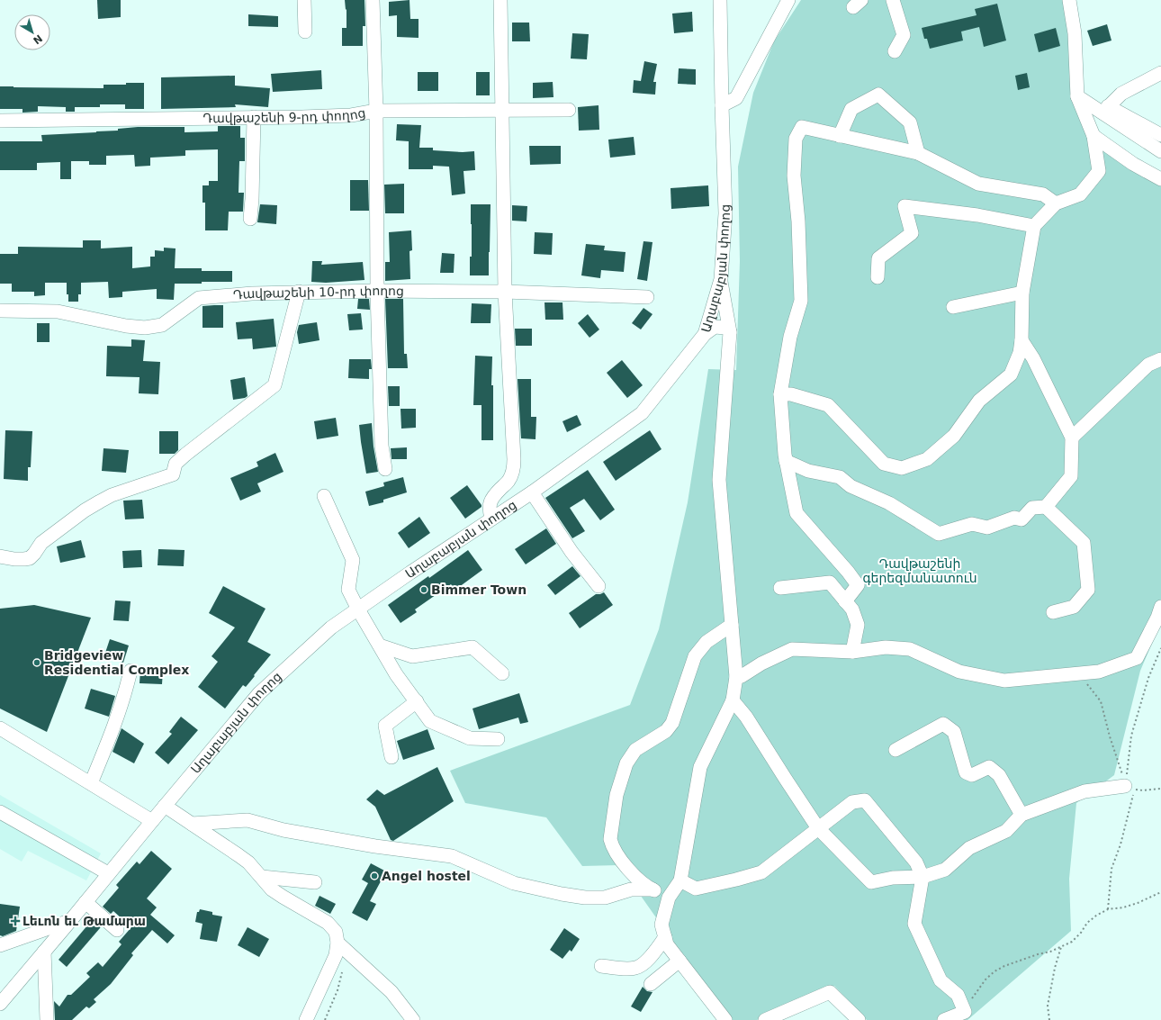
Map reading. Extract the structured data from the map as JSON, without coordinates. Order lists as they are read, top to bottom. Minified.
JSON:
{"streets":{"street":["Դավթաշենի 9-րդ փողոց","Աղաբաբյան փողոց","Դավթաշենի 10-րդ փողոց"]},"parks":["Դավթաշենի գերեզմանատուն"],"places":{"other":["Bimmer Town","Bridgeview Residential Complex","Angel hostel"],"health":["Լեւոն եւ Թամարա"]},"north":"bottom right"}
